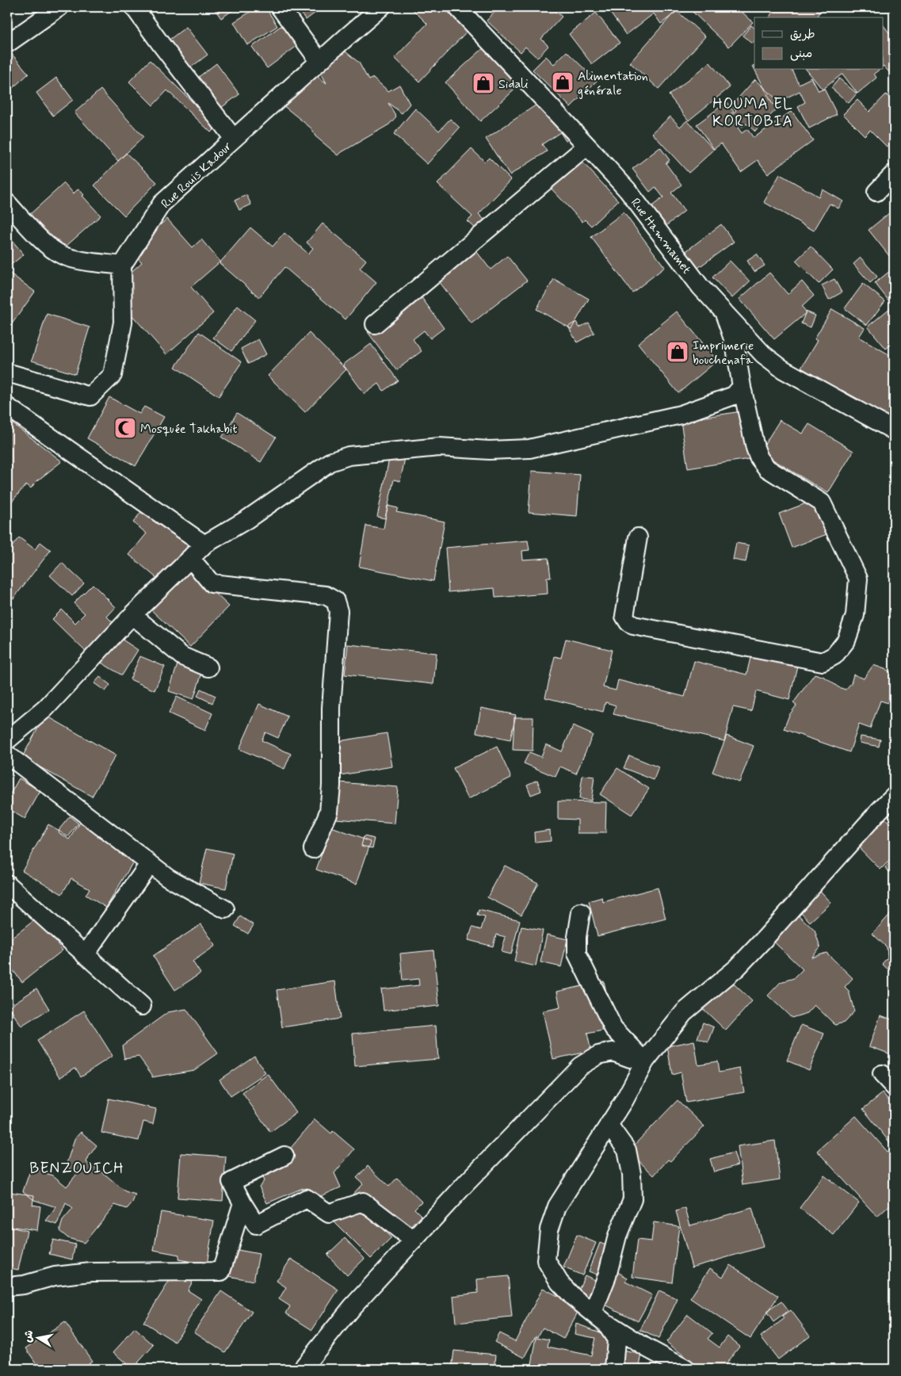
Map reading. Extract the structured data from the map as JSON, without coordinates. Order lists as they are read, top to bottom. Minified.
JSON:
{"streets":{"street":["Rue Rouis Kadour","Rue Hammamet"]},"districts":["HOUMA EL KORTOBIA","BENZOUICH"],"places":{"shop":["Alimentation générale","Sidali","Imprimerie bouchenafa"],"mosque":["Mosquée Takhabit"]},"legend":["طريق","مبنى"],"north":"left"}
